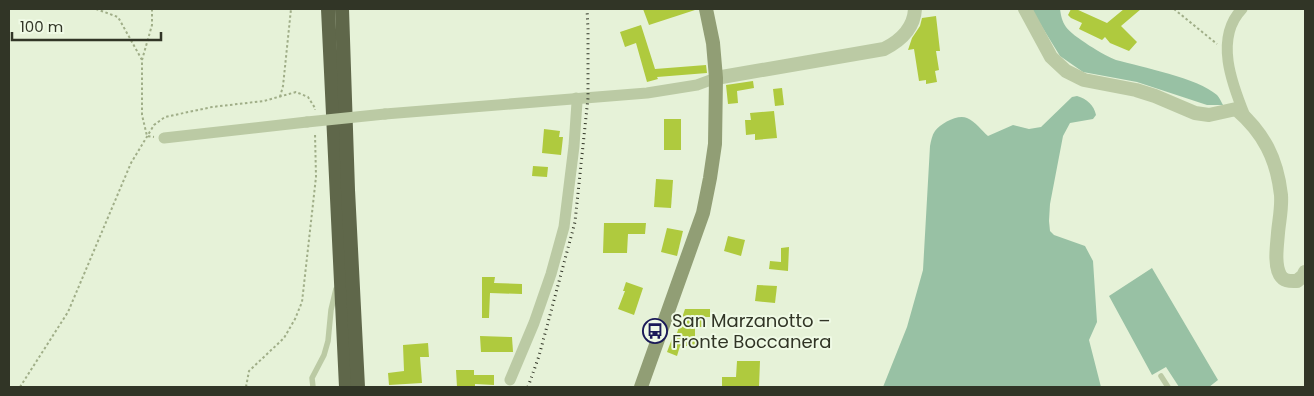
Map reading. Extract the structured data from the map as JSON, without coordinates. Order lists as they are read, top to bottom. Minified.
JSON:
{"places":{"bus stop":["San Marzanotto – Fronte Boccanera"]},"scale_bar":"100 m"}
